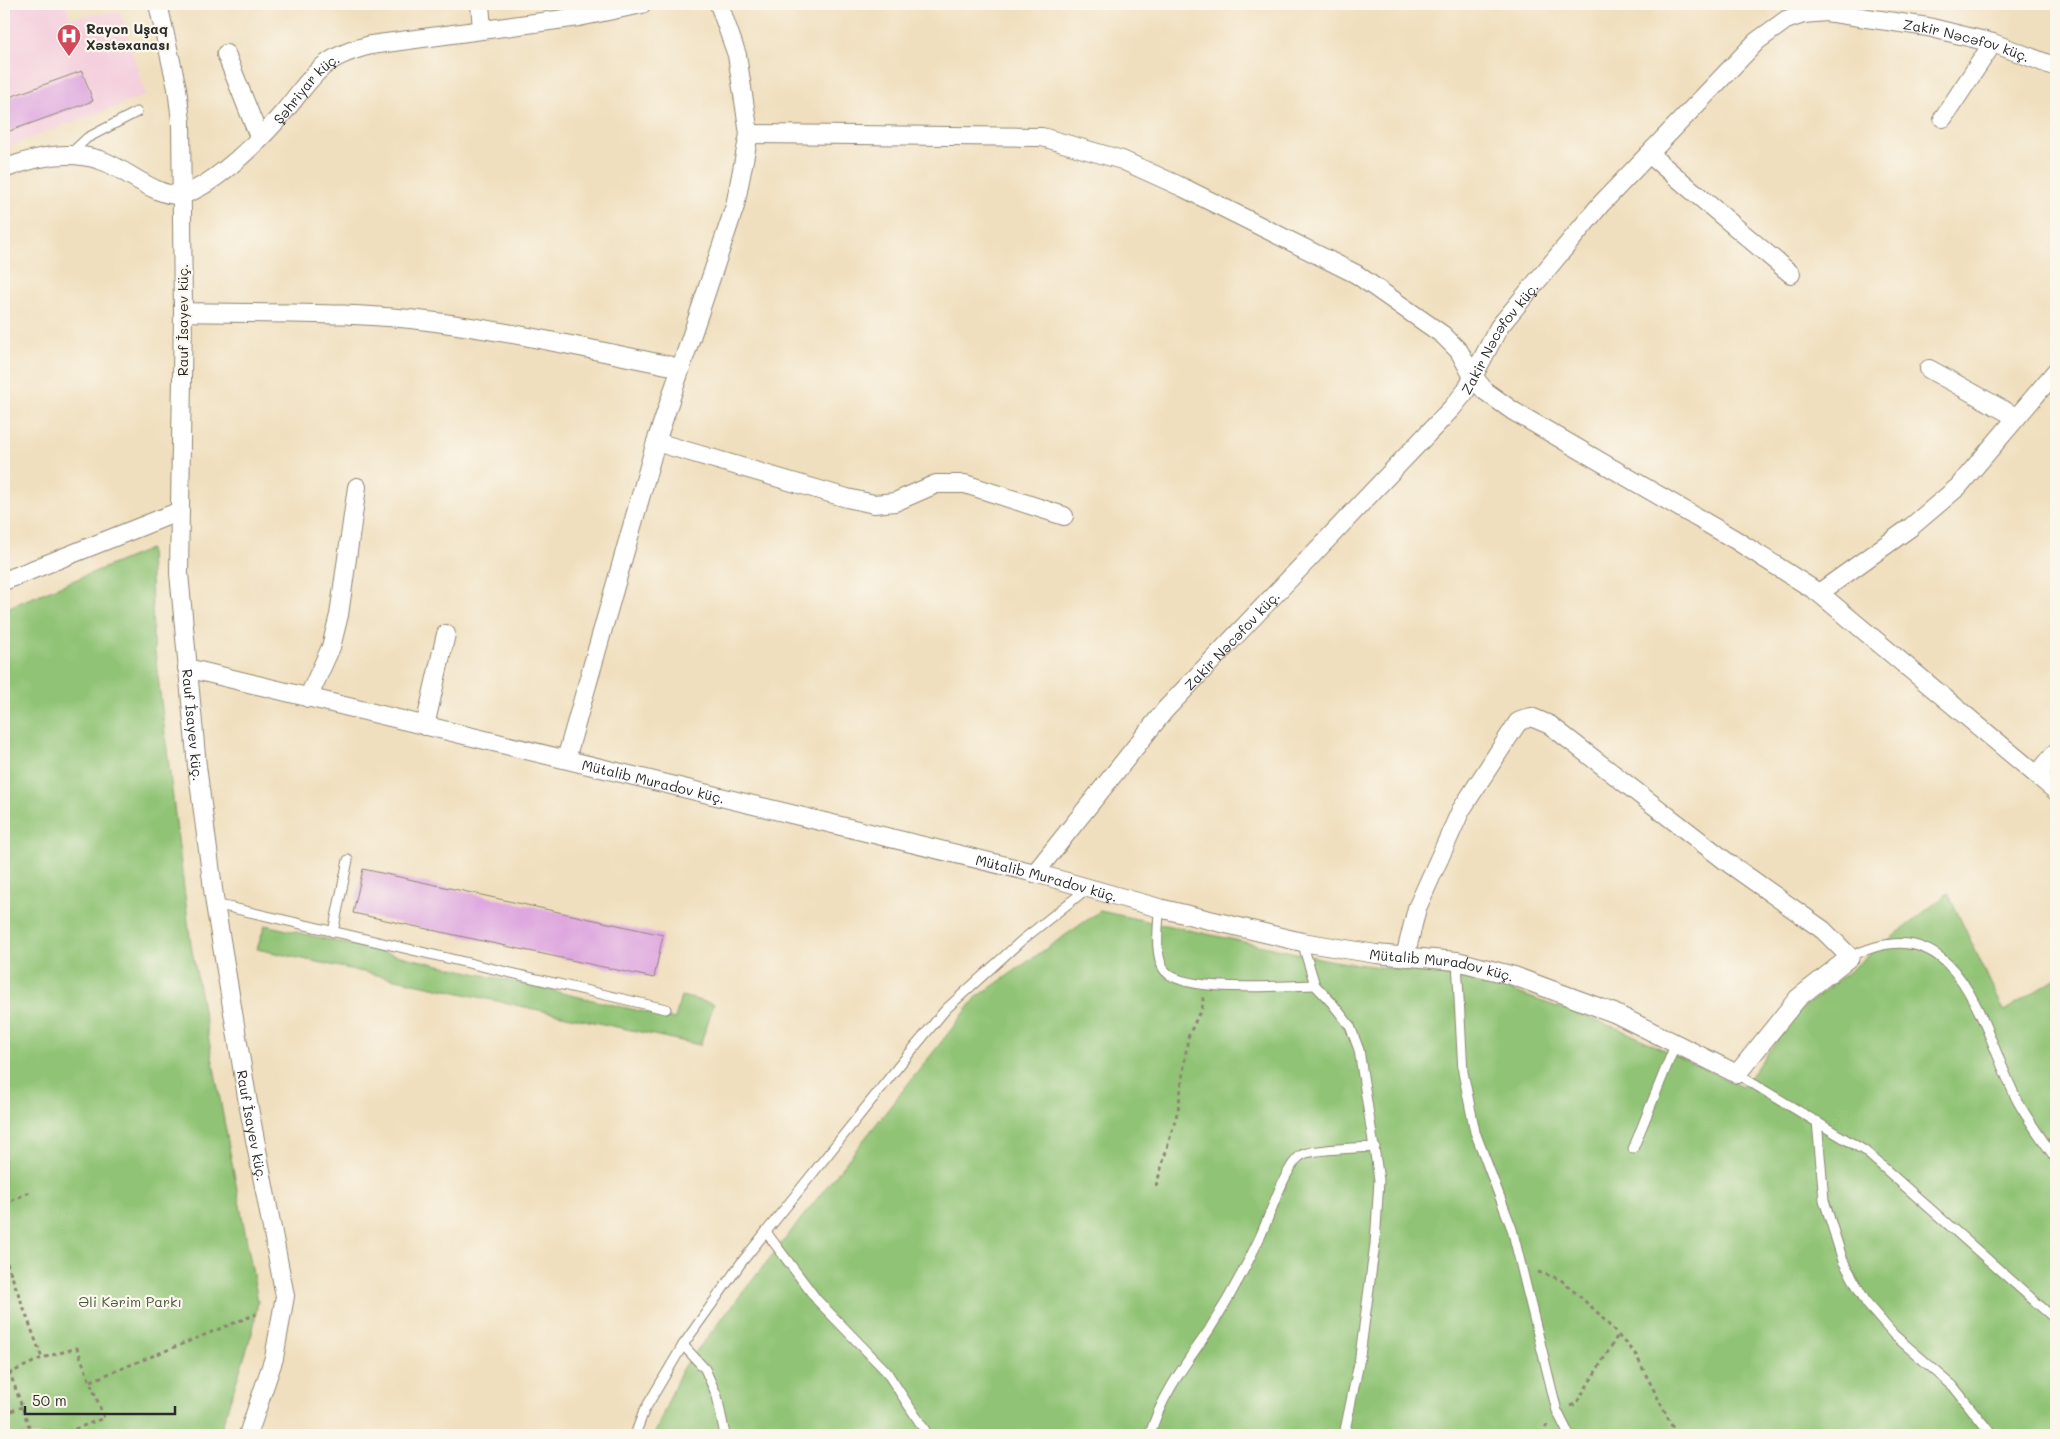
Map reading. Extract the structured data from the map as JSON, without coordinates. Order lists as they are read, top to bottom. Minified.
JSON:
{"streets":{"street":["Zakir Nəcəfov küç.","Şəhriyar küç.","Rauf İsayev küç.","Mütalib Muradov küç."]},"crossings":[["Zakir Nəcəfov küç.","Mütalib Muradov küç."],["Şəhriyar küç.","Rauf İsayev küç."],["Rauf İsayev küç.","Mütalib Muradov küç."]],"parks":["Əli Kərim Parkı"],"places":{"hospital":["Rayon Uşaq Xəstəxanası"]},"scale_bar":"50 m"}
